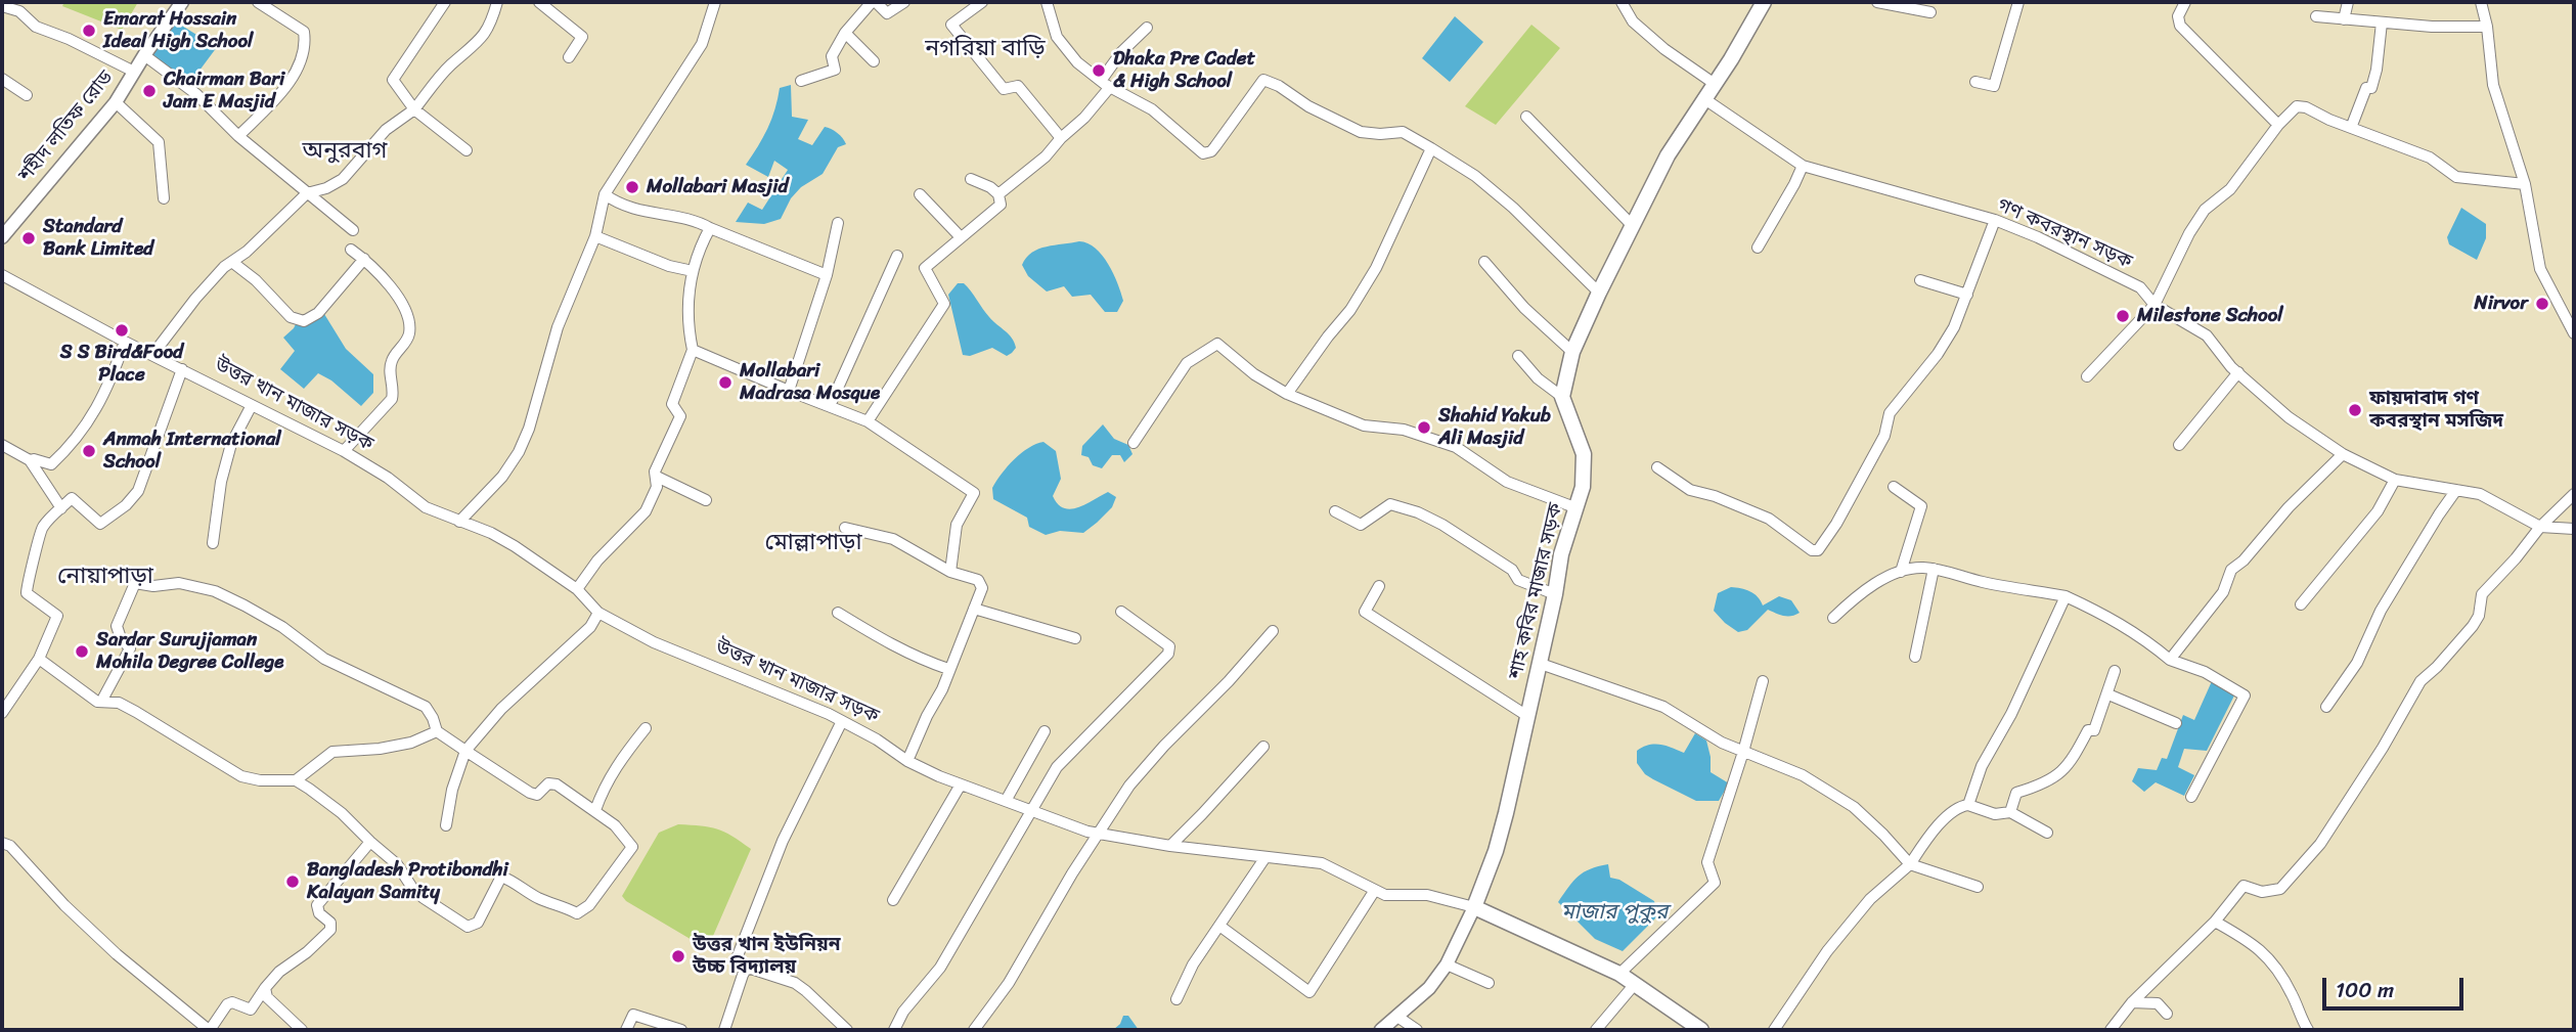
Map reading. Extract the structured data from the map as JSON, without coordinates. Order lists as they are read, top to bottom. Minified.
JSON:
{"streets":{"main road":["উত্তর খান মাজার সড়ক","শাহ কবির মাজার সড়ক"],"street":["শহীদ লতিফ রোড","গণ কবরস্থান সড়ক"]},"crossings":[["উত্তর খান মাজার সড়ক","শাহ কবির মাজার সড়ক"]],"districts":["নগরিয়া বাড়ি","অনুরবাগ","মোল্লাপাড়া","নোয়াপাড়া"],"water":["মাজার পুকুর"],"places":["Emarat Hossain Ideal High School","Dhaka Pre Cadet & High School","Chairman Bari Jam E Masjid","Mollabari Masjid","Standard Bank Limited","Nirvor","Milestone School","S S Bird&Food Place","Mollabari Madrasa Mosque","ফায়দাবাদ গণ কবরস্থান মসজিদ","Shahid Yakub Ali Masjid","Anmah International School","Sardar Surujjaman Mohila Degree College","Bangladesh Protibondhi Kalayan Samity","উত্তর খান ইউনিয়ন উচ্চ বিদ্যালয়"],"scale_bar":"100 m"}
